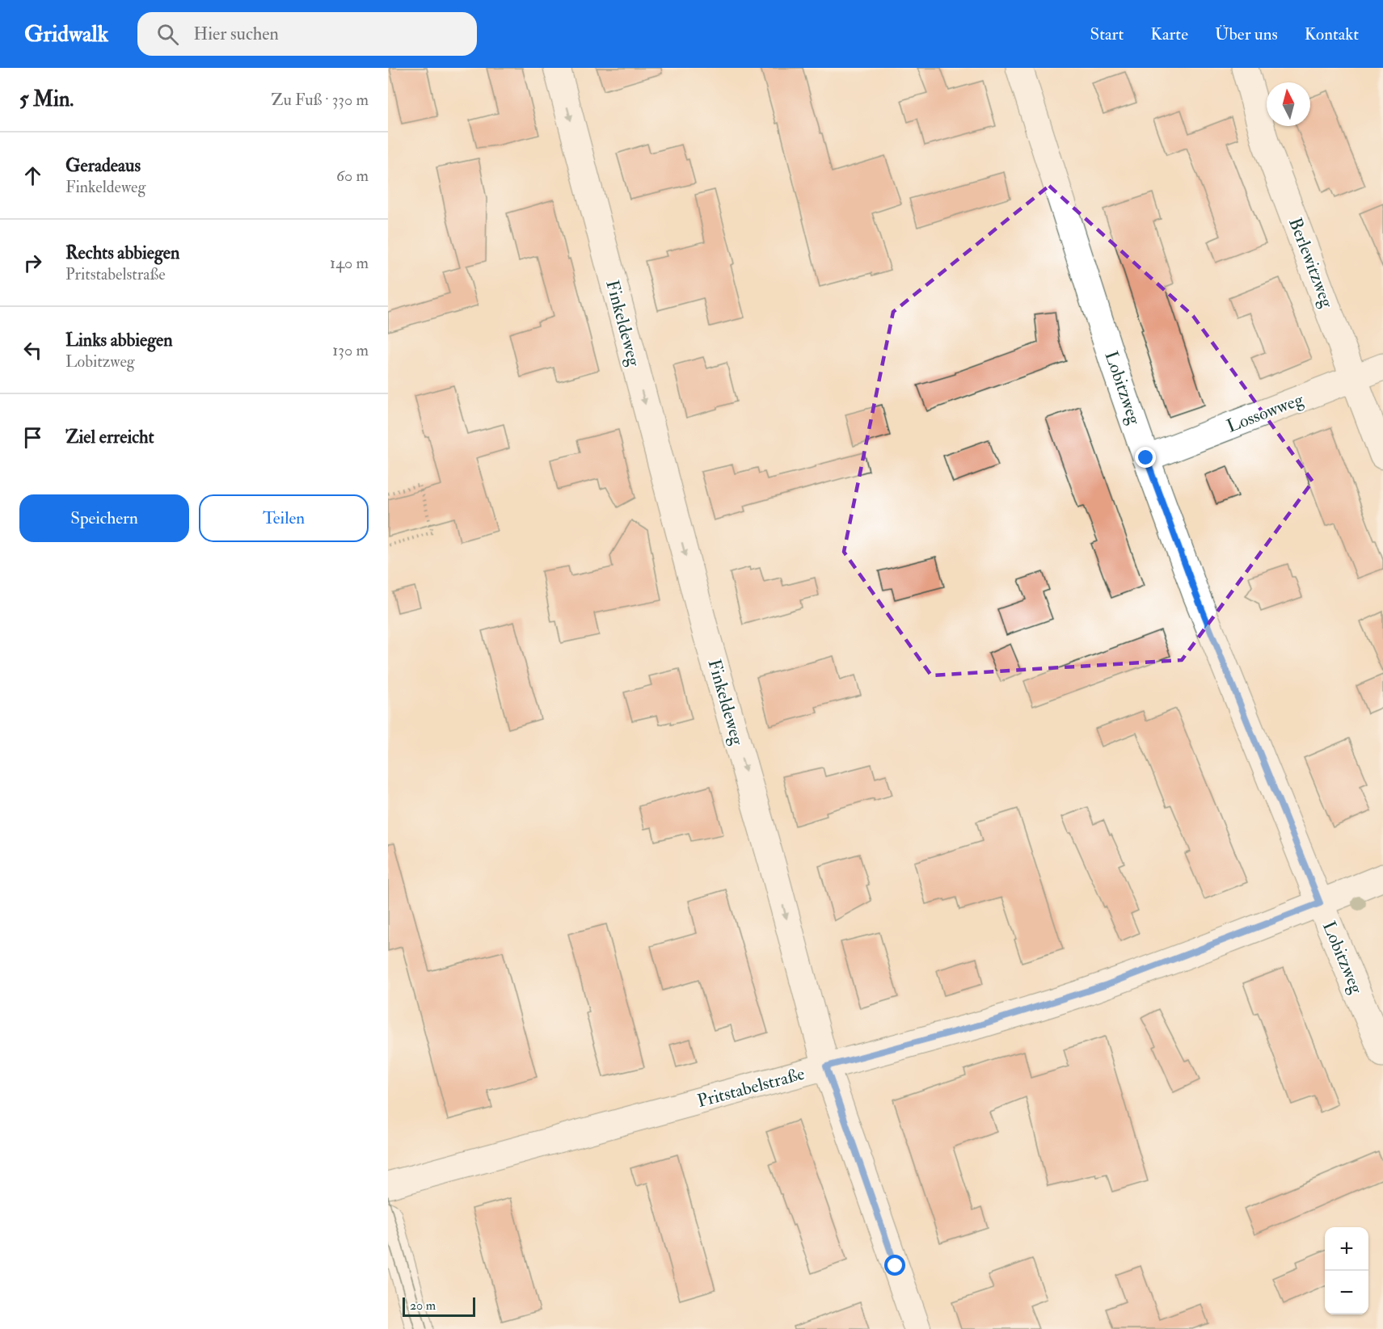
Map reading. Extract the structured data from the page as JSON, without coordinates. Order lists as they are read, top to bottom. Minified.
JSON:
{"streets":{"street":["Berlewitzweg","Finkeldeweg","Lobitzweg","Lossowweg","Pritstabelstraße"]},"crossings":[["Berlewitzweg","Lossowweg"],["Finkeldeweg","Pritstabelstraße"],["Lobitzweg","Lossowweg"],["Lobitzweg","Pritstabelstraße"]],"one_way":["Finkeldeweg"],"scale_bar":"20 m","north":"top","page":{"header":"Gridwalk","search":"Hier suchen","nav":["Start","Karte","Über uns","Kontakt"],"heading":["5 Min.","Zu Fuß · 330 m"],"list":[["Geradeaus","Finkeldeweg","60 m"],["Rechts abbiegen","Pritstabelstraße","140 m"],["Links abbiegen","Lobitzweg","130 m"],"Ziel erreicht"],"buttons":["Speichern","Teilen"],"map_buttons":["+","−"],"scale":"20 m"}}
